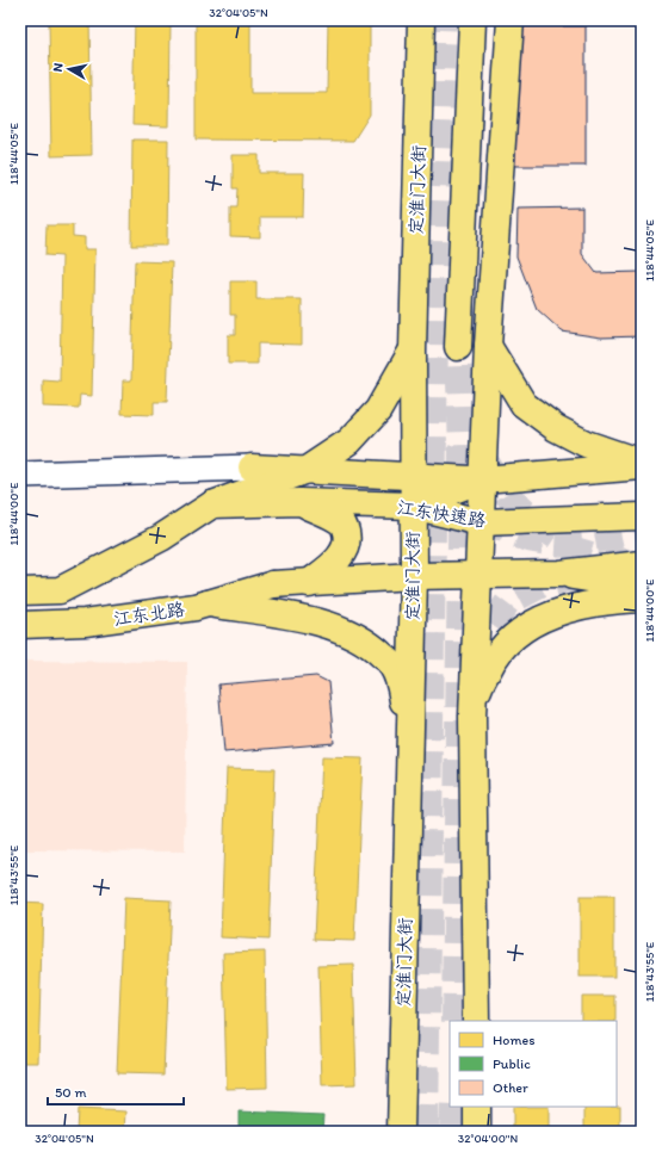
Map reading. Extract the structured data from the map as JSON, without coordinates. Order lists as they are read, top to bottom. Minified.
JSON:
{"streets":{"main road":["定淮门大街","江东快速路","江东北路"]},"crossings":[["定淮门大街","江东快速路"]],"legend":["Homes","Public","Other"],"scale_bar":"50 m","north":"left","coordinates":["32°04'05\"N","118°44'05\"E","118°44'00\"E","118°43'55\"E","32°04'00\"N"]}
